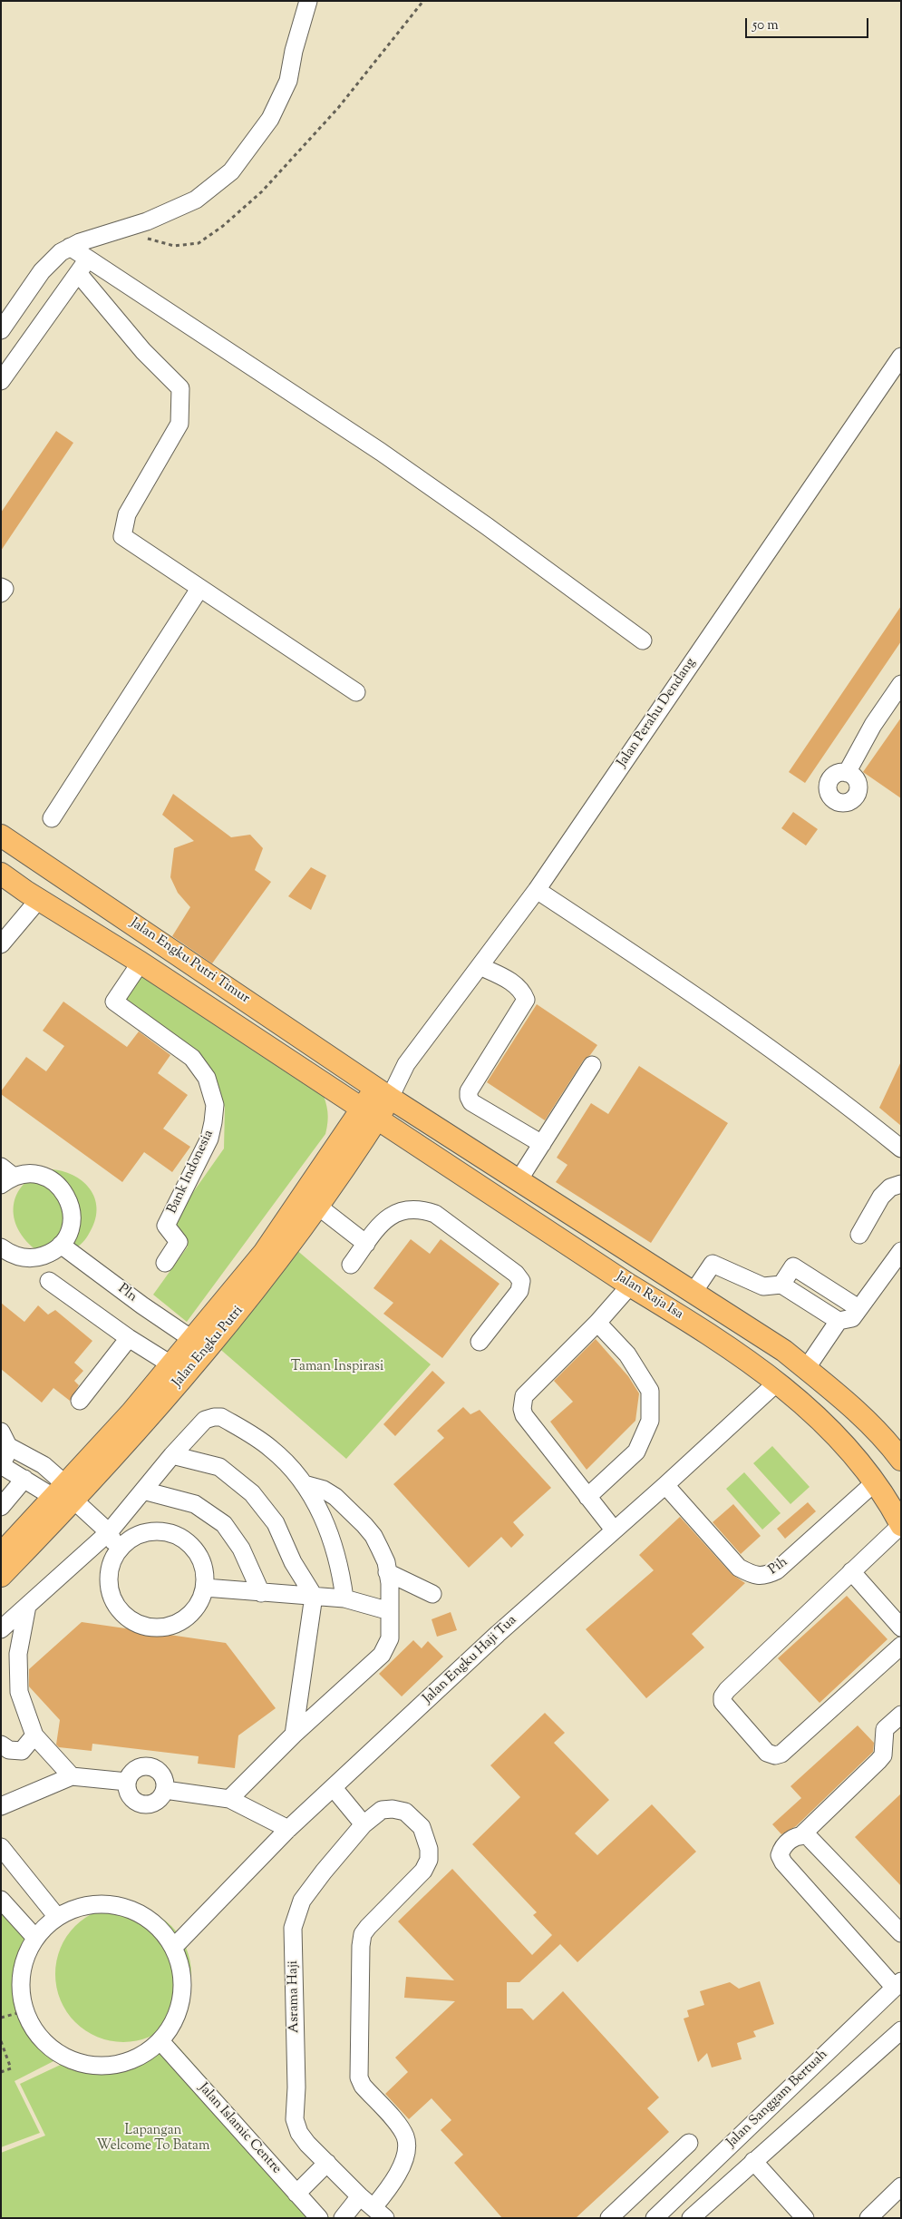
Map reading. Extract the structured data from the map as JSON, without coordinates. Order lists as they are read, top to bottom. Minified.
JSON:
{"streets":{"main road":["Jalan Engku Putri Timur","Jalan Raja Isa","Jalan Engku Putri"],"street":["Jalan Perahu Dendang","Bank Indonesia","Pln","Pih","Jalan Engku Haji Tua","Asrama Haji","Jalan Sanggam Bertuah","Jalan Islamic Centre"]},"crossings":[["Jalan Perahu Dendang","Jalan Engku Putri Timur"],["Jalan Perahu Dendang","Jalan Raja Isa"],["Jalan Perahu Dendang","Jalan Engku Putri"],["Jalan Engku Putri Timur","Bank Indonesia"],["Jalan Engku Putri Timur","Jalan Raja Isa"],["Jalan Engku Putri Timur","Jalan Engku Putri"],["Pln","Jalan Engku Putri"],["Jalan Raja Isa","Jalan Engku Putri"],["Jalan Raja Isa","Pih"],["Jalan Raja Isa","Jalan Engku Haji Tua"],["Pih","Jalan Engku Haji Tua"],["Jalan Engku Haji Tua","Jalan Islamic Centre"]],"parks":["Taman Inspirasi","Lapangan Welcome To Batam"],"scale_bar":"50 m"}
